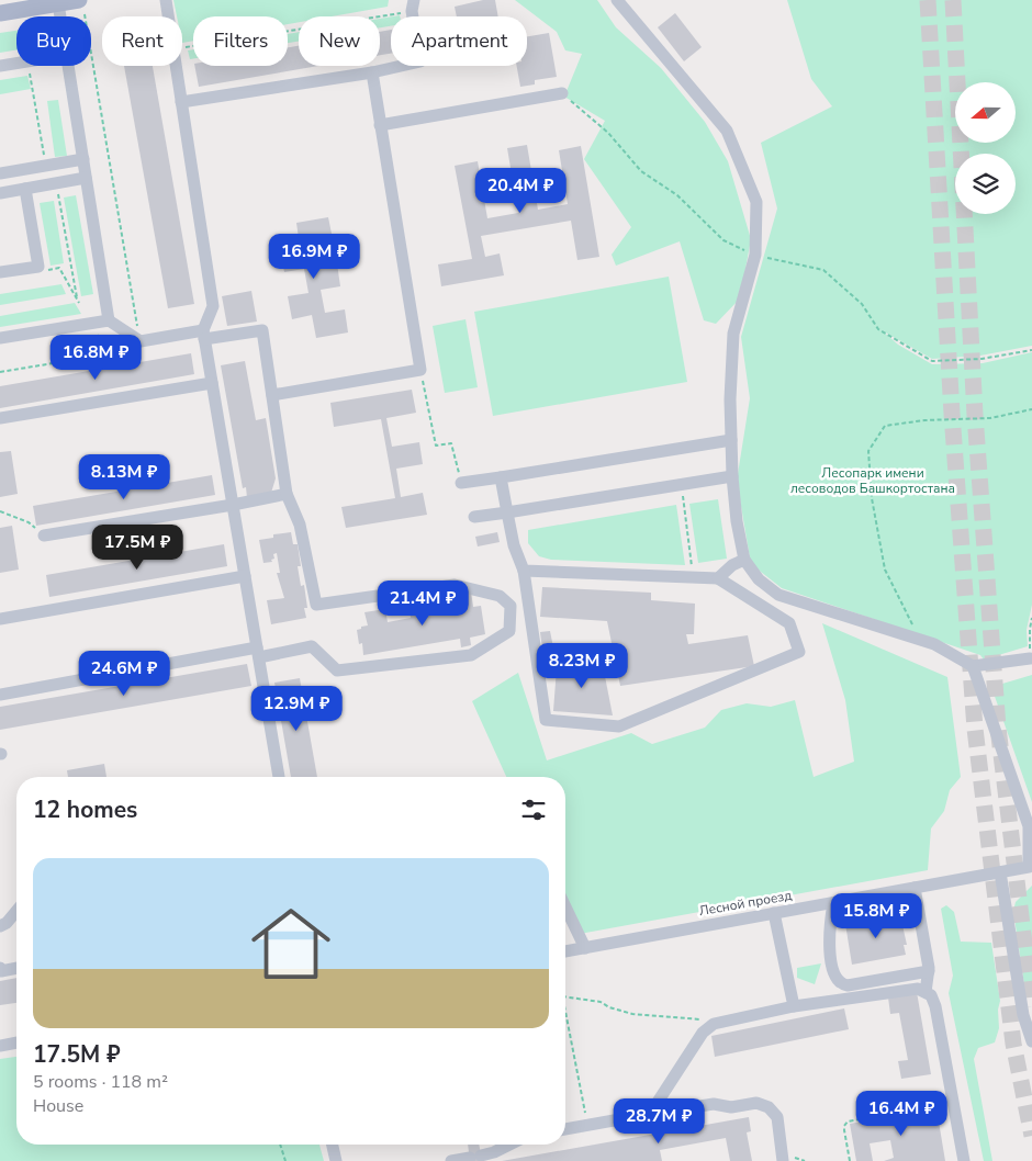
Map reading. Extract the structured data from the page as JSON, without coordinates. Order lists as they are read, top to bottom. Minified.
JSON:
{"streets":{"street":["Лесной проезд"]},"parks":["Лесопарк имени лесоводов Башкортостана"],"north":"left","page":{"chip":["Buy","Rent","Filters","New","Apartment"],"price":["20.4M ₽","16.9M ₽","16.8M ₽","8.13M ₽","17.5M ₽","21.4M ₽","8.23M ₽","24.6M ₽","12.9M ₽","15.8M ₽","16.4M ₽","28.7M ₽"],"heading":"12 homes","list":[{"name":"17.5M ₽","note":"5 rooms · 118 m² · House"}]}}
